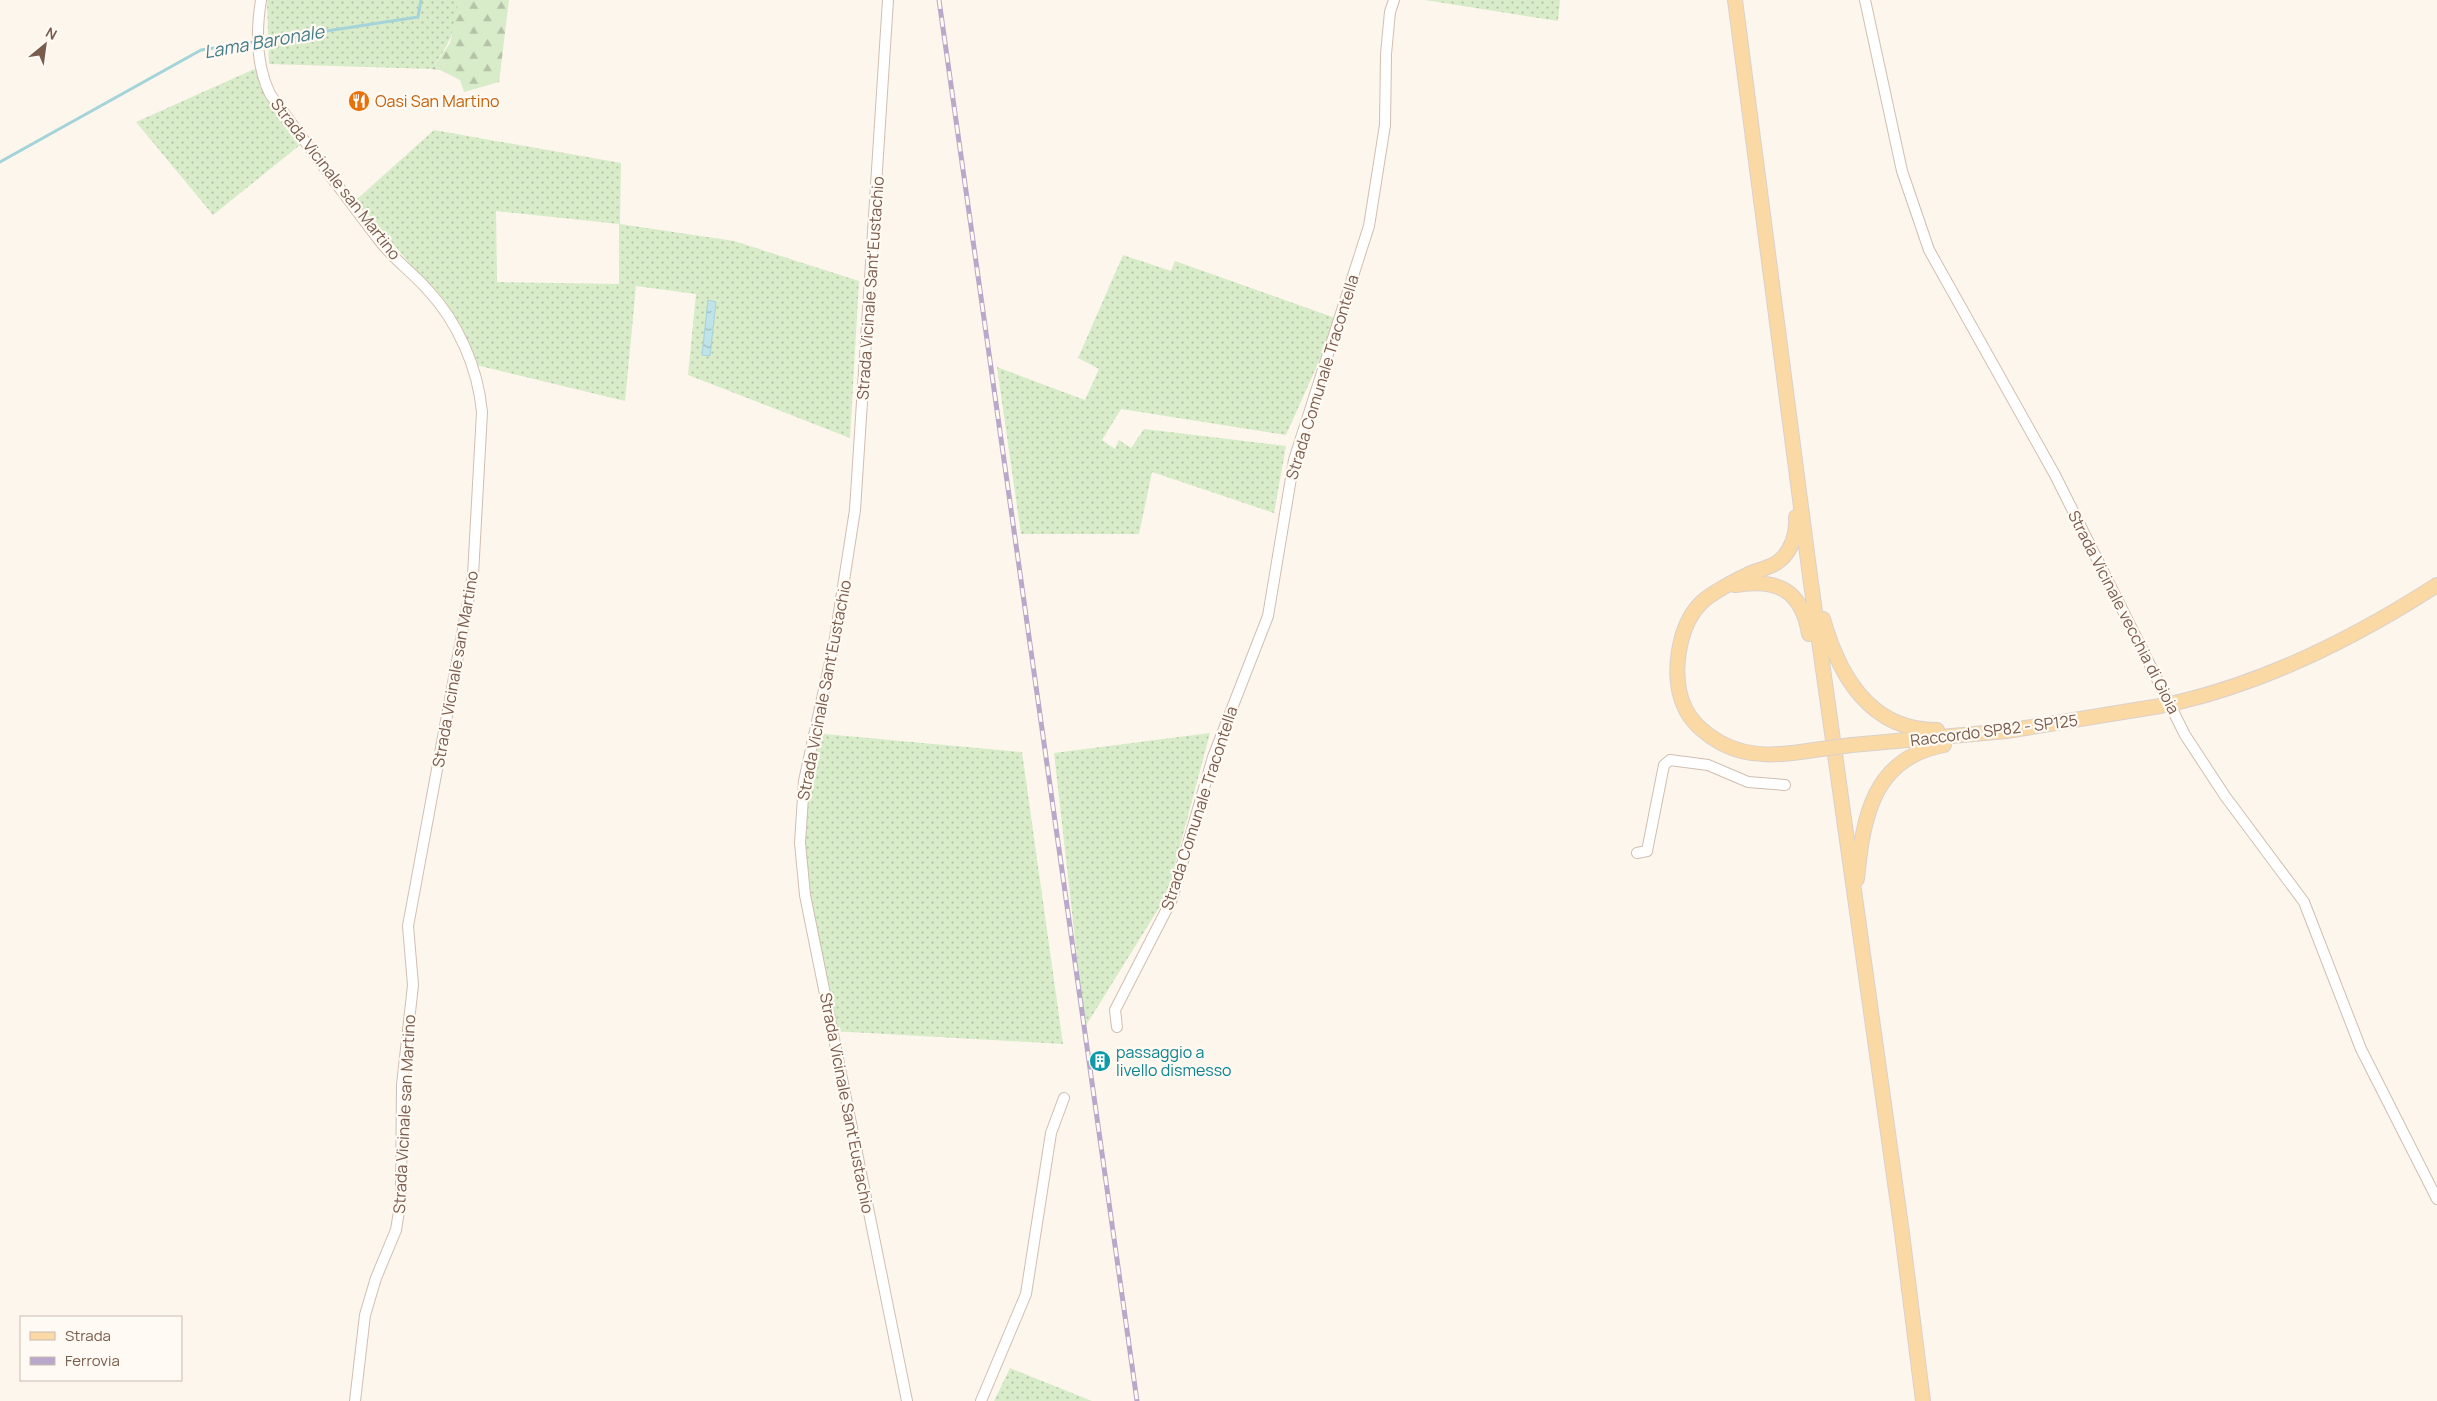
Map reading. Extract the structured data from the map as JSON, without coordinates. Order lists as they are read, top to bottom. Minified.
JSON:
{"streets":{"main road":["Raccordo SP82 - SP125"],"street":["Strada Vicinale san Martino","Strada Vicinale Sant'Eustachio","Strada Comunale Tracontella","Strada Vicinale vecchia di Gioia"]},"water":["Lama Baronale"],"places":{"restaurant":["Oasi San Martino"],"building":["passaggio a livello dismesso"]},"legend":["Strada","Ferrovia"],"north":"top right"}
